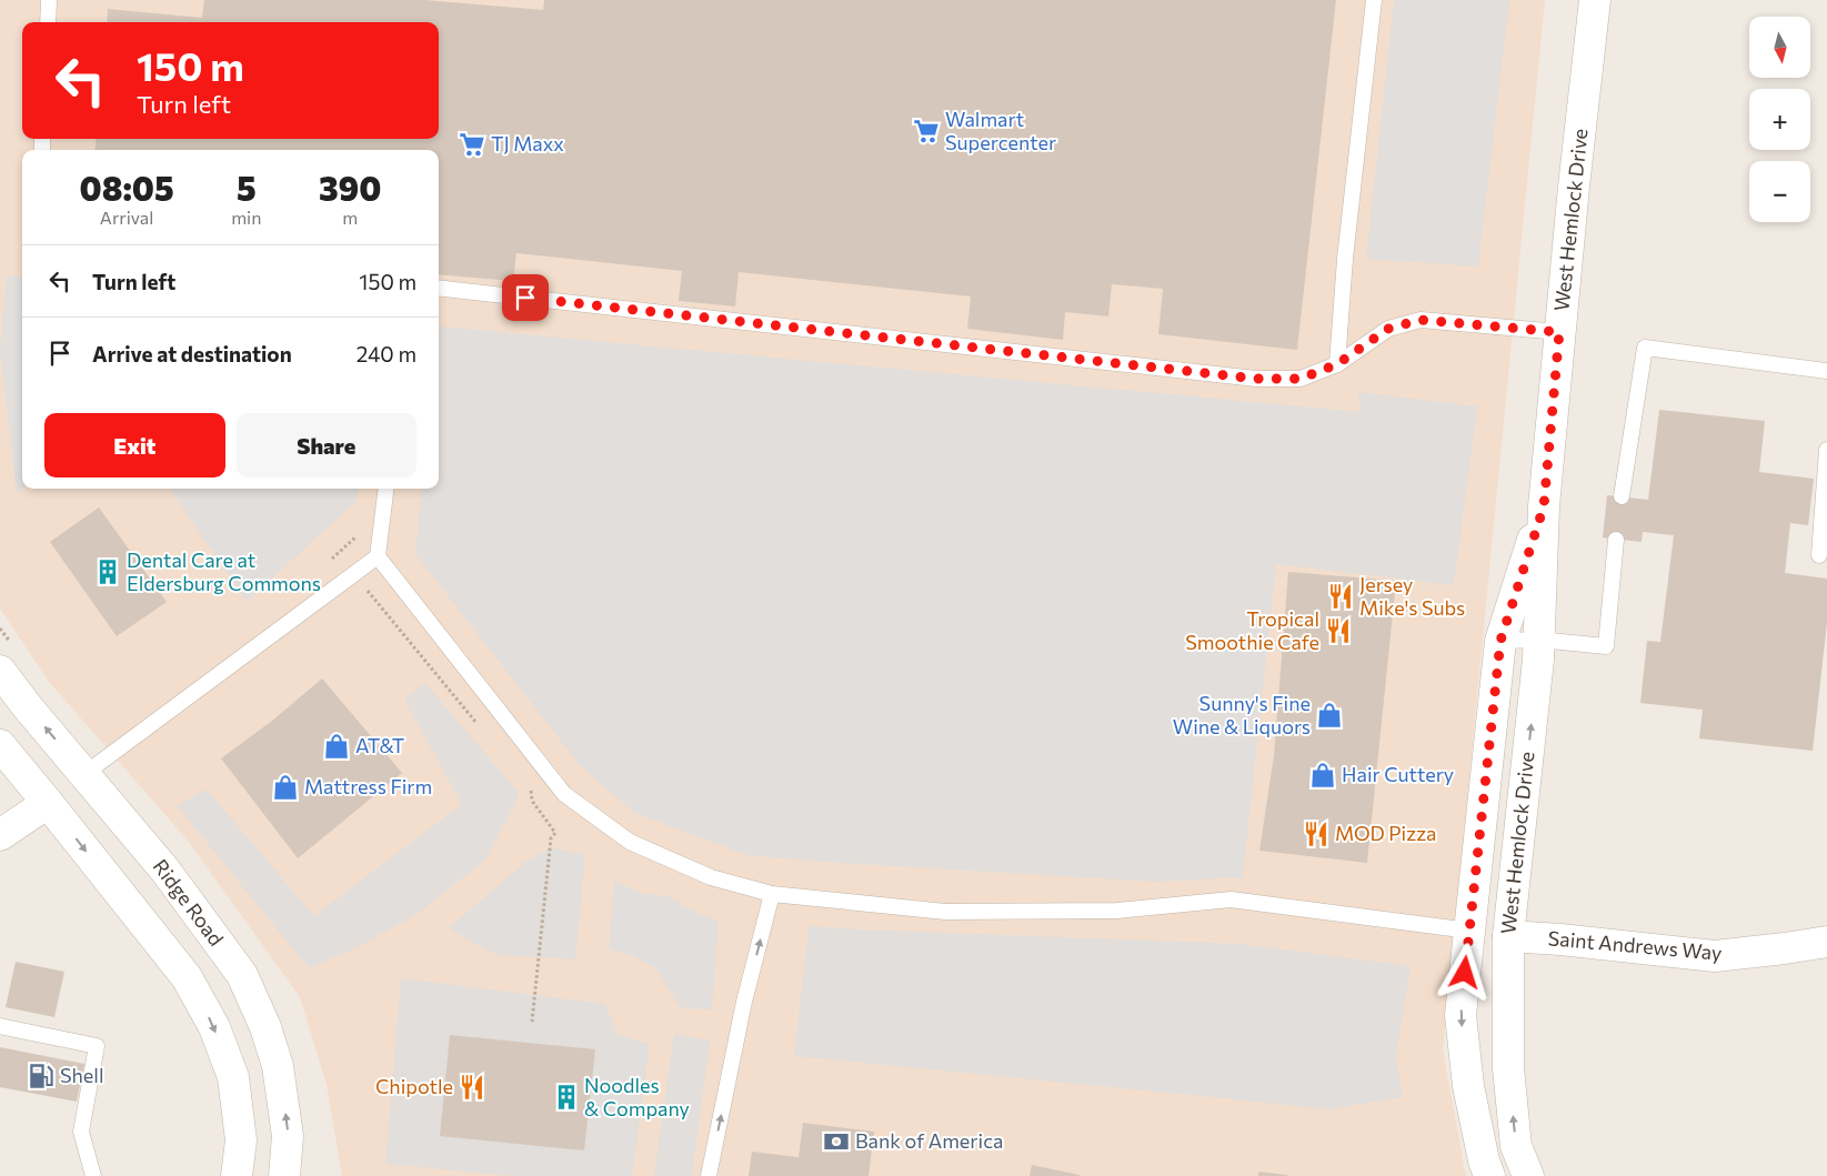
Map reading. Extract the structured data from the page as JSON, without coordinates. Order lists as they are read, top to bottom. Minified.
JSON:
{"streets":{"street":["West Hemlock Drive","Ridge Road","Saint Andrews Way"]},"crossings":[["West Hemlock Drive","Saint Andrews Way"]],"places":{"supermarket":["Walmart Supercenter","TJ Maxx"],"building":["Dental Care at Eldersburg Commons","Noodles & Company"],"restaurant":["Jersey Mike's Subs","Tropical Smoothie Cafe","MOD Pizza","Chipotle"],"shop":["Sunny's Fine Wine & Liquors","AT&T","Hair Cuttery","Mattress Firm"],"fuel station":["Shell"],"bank":["Bank of America"]},"north":"bottom","page":{"map_buttons":["+","−"],"turn":["150 m","Turn left"],"eta":["08:05","Arrival","5","min","390","m"],"list":[{"name":"Turn left","value":"150 m"},{"name":"Arrive at destination","value":"240 m"}],"buttons":["Exit","Share"]}}
